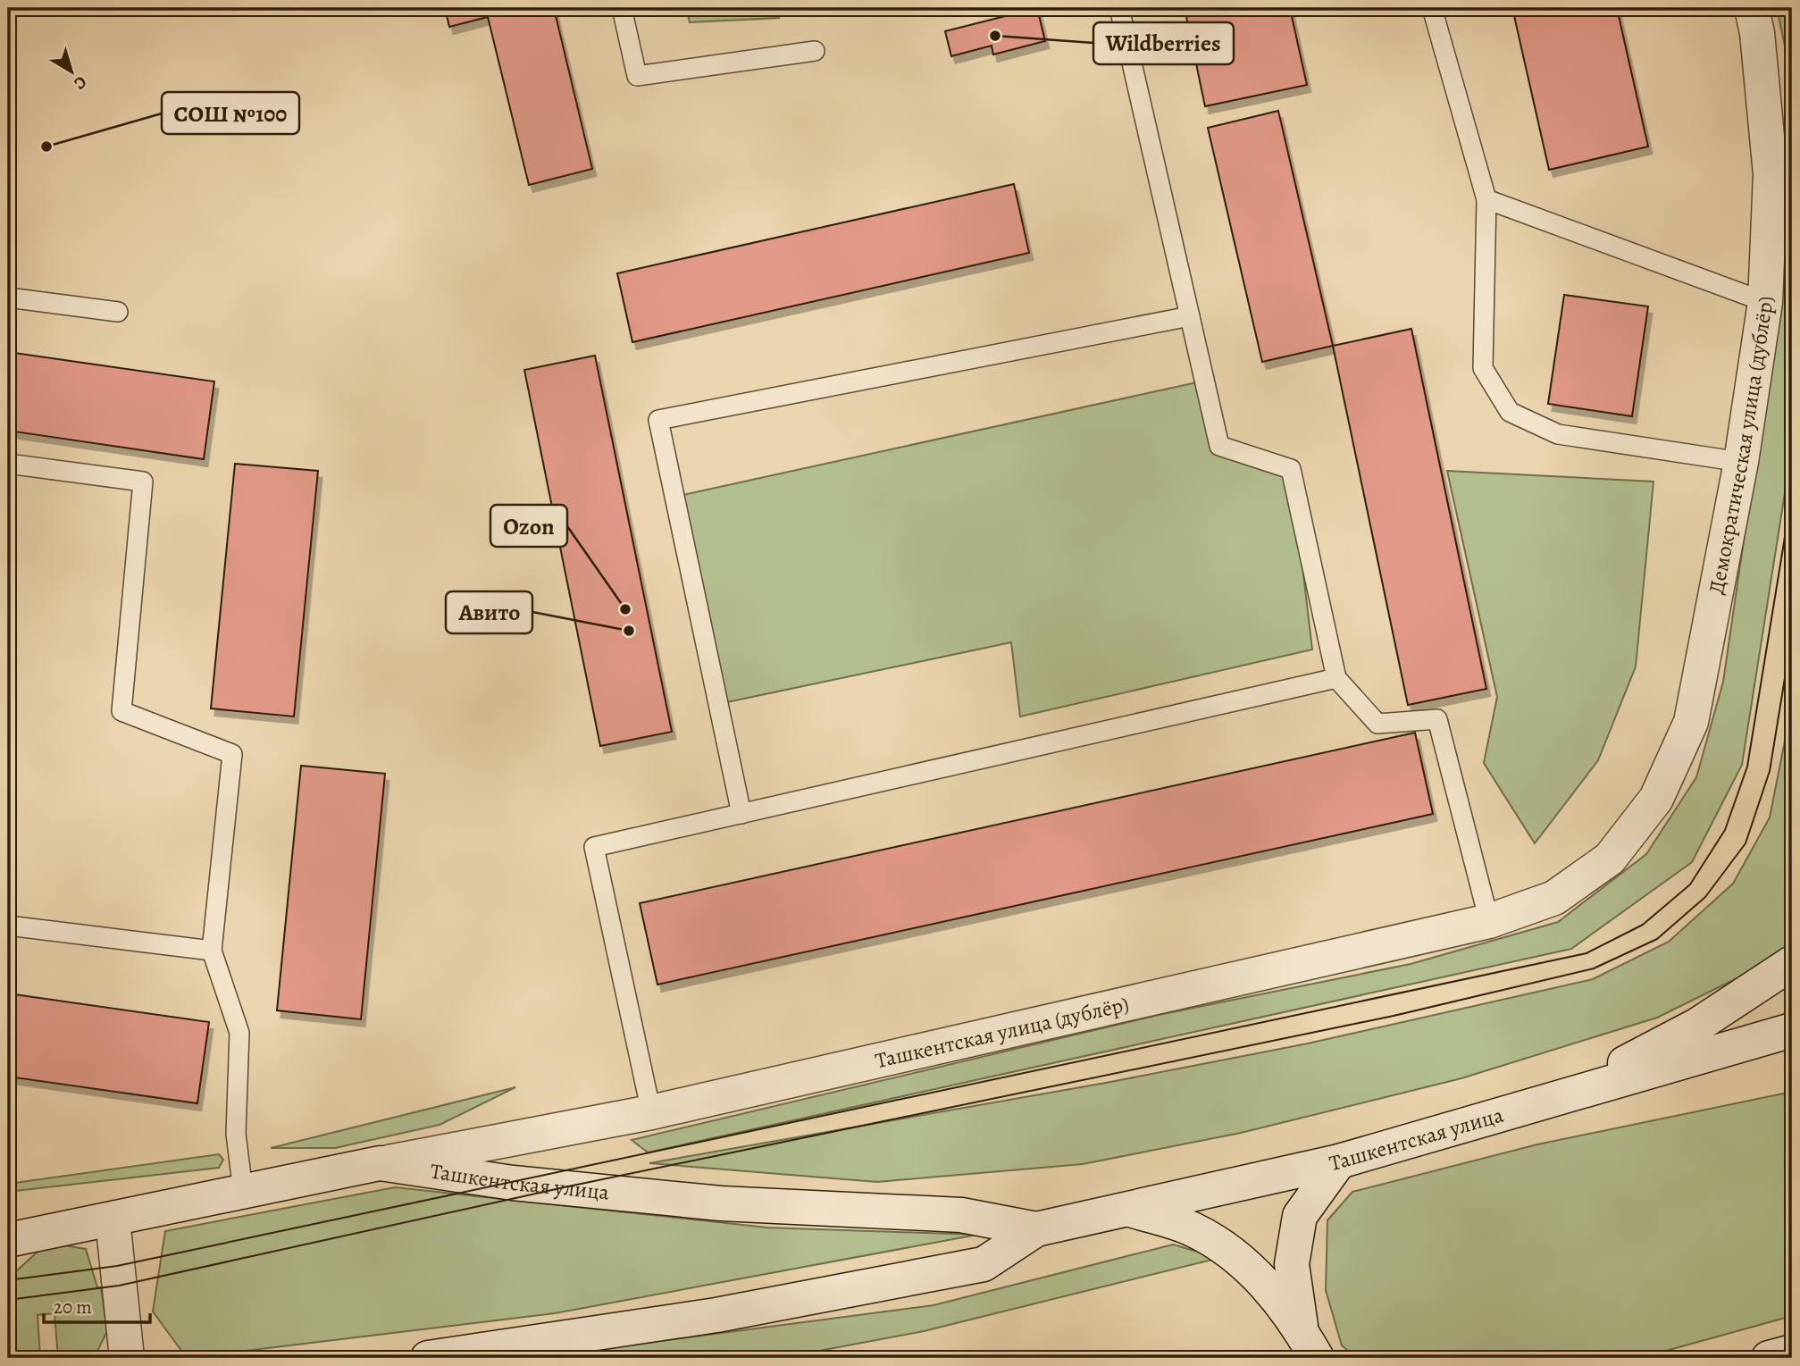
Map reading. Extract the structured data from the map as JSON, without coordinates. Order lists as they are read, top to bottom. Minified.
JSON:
{"streets":{"main road":["Демократическая улица (дублёр)","Ташкентская улица (дублёр)","Ташкентская улица"]},"crossings":[["Демократическая улица (дублёр)","Ташкентская улица (дублёр)"],["Ташкентская улица (дублёр)","Ташкентская улица"]],"places":["Wildberries","СОШ №100","Ozon","Авито"],"scale_bar":"20 m","north":"bottom right"}
